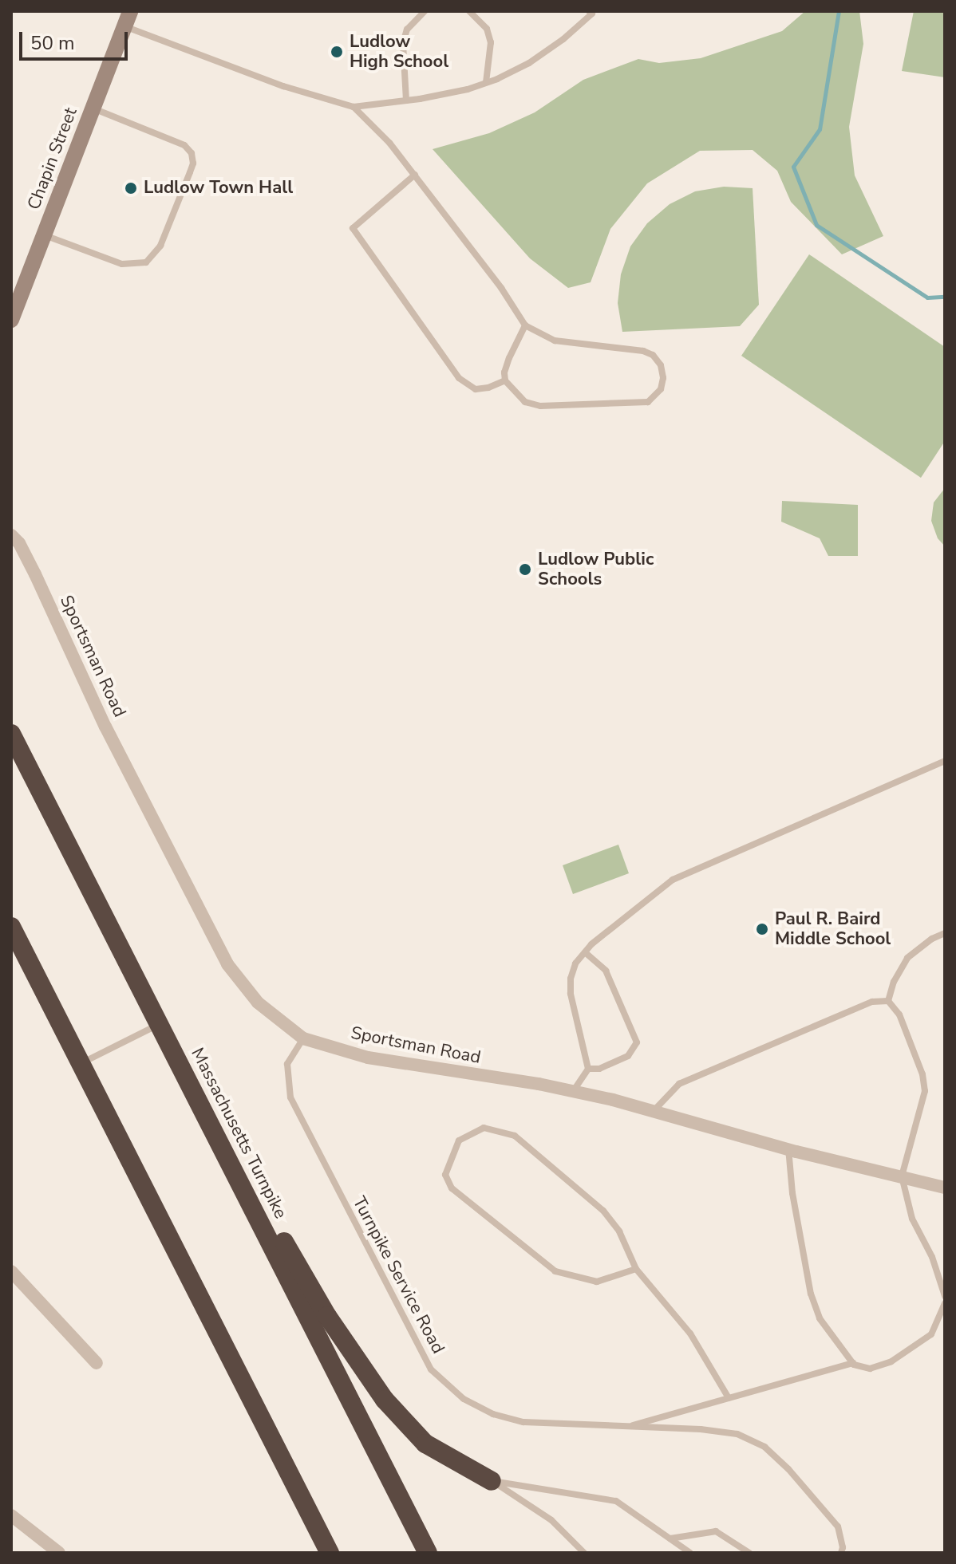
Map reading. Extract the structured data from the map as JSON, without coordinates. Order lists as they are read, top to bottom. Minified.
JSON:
{"streets":{"highway":["Massachusetts Turnpike"],"main road":["Chapin Street"],"street":["Sportsman Road"],"lane":["Turnpike Service Road"]},"crossings":[["Sportsman Road","Turnpike Service Road"]],"places":["Ludlow High School","Ludlow Town Hall","Ludlow Public Schools","Paul R. Baird Middle School"],"scale_bar":"50 m"}
